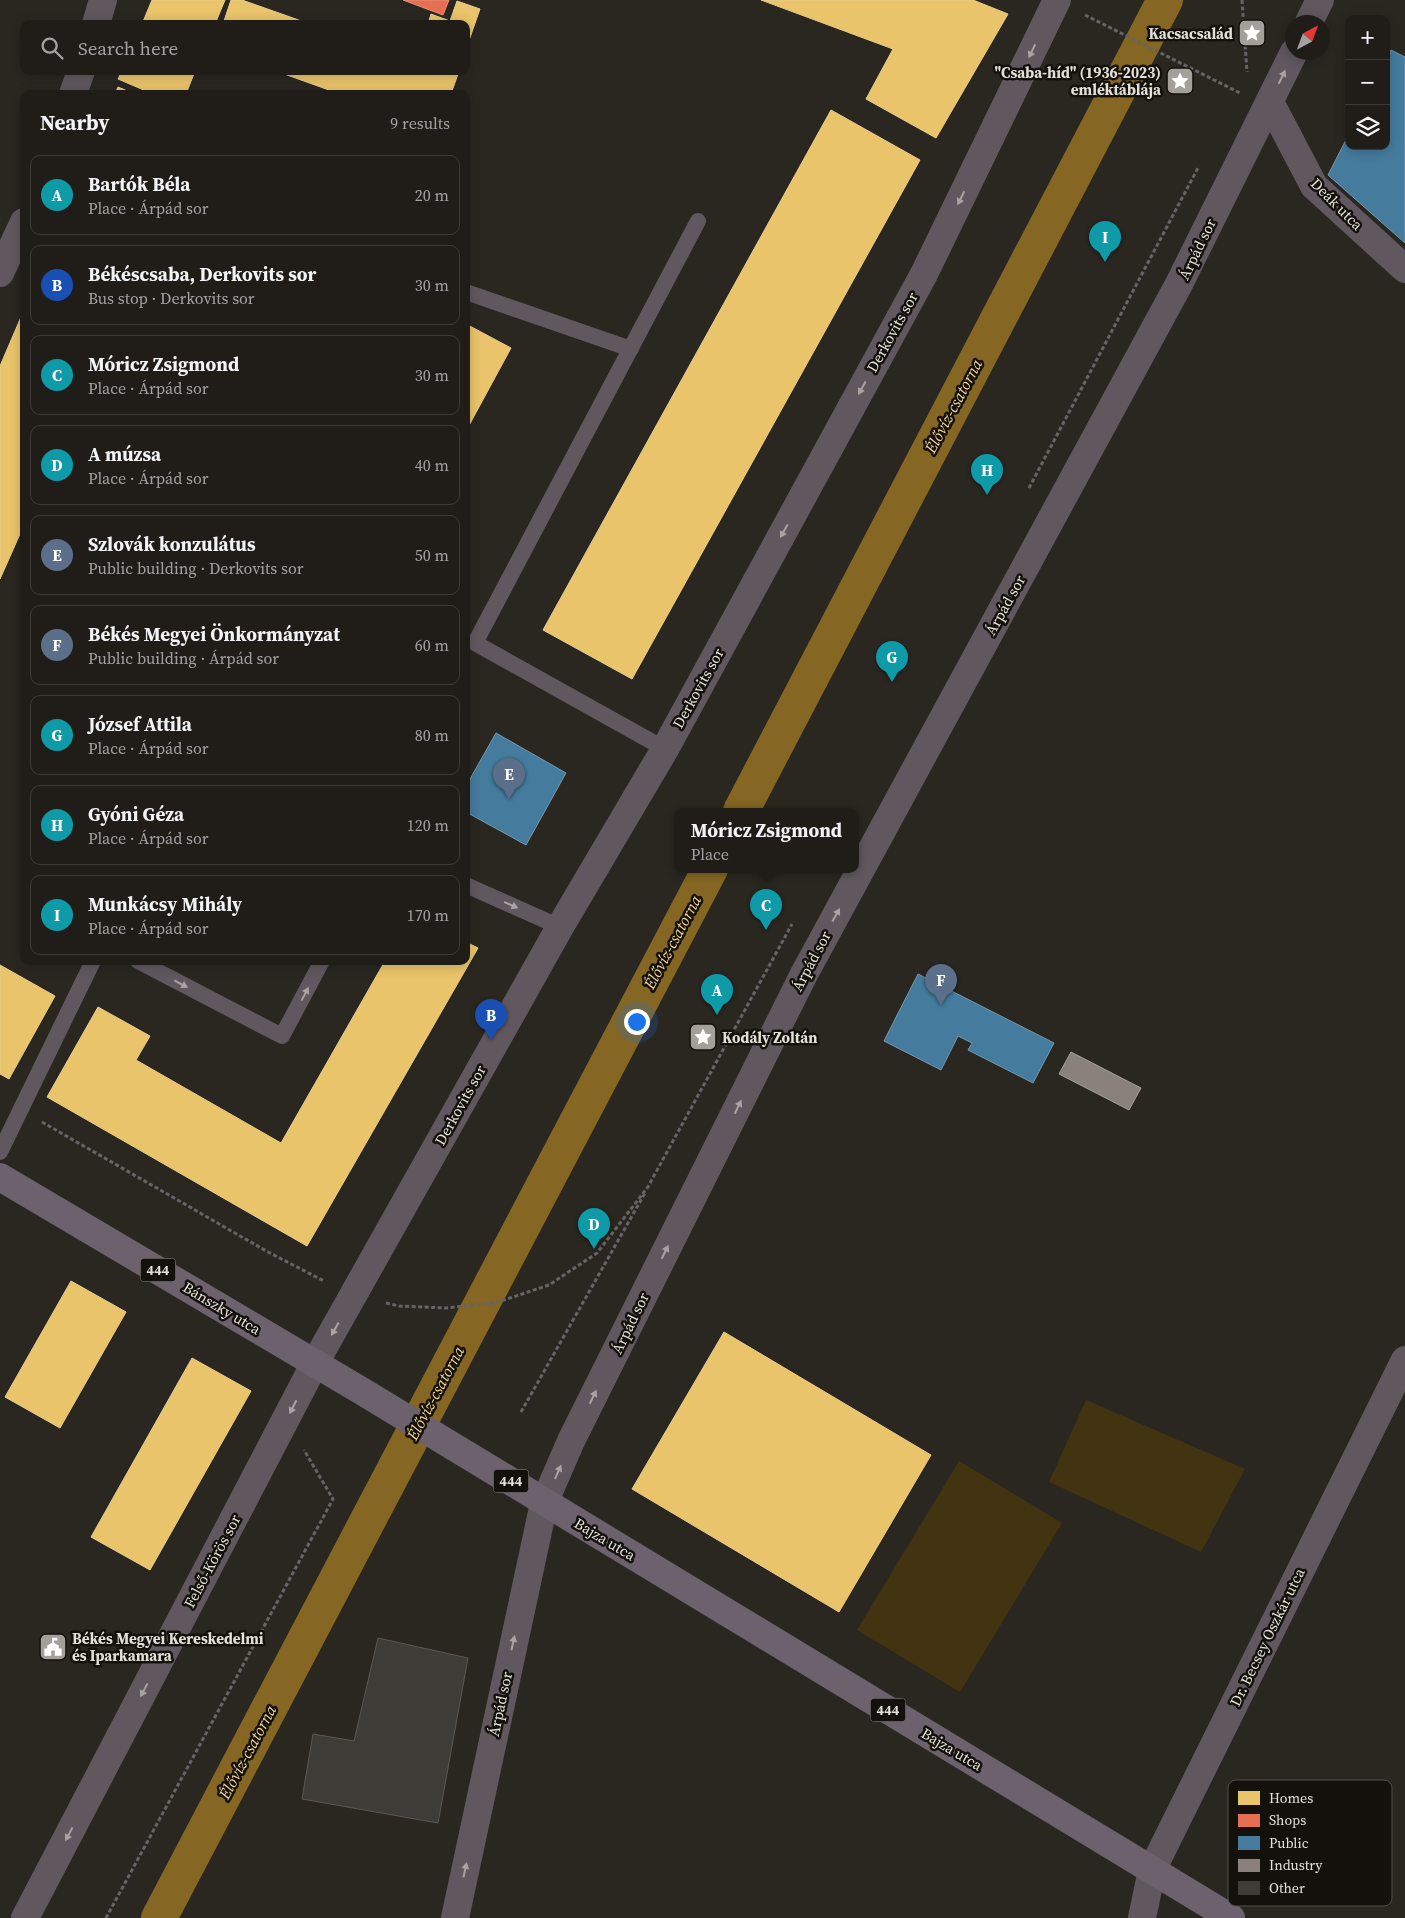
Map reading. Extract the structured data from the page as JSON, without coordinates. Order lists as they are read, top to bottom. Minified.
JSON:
{"streets":{"main road":["444","Bánszky utca","Bajza utca"],"street":["Deák utca","Árpád sor","Derkovits sor","Felső-Körös sor","Dr. Becsey Oszkár utca"]},"crossings":[["Deák utca","Árpád sor"],["Árpád sor","444"],["Árpád sor","Bajza utca"],["Derkovits sor","444"],["Derkovits sor","Bánszky utca"],["Derkovits sor","Felső-Körös sor"],["444","Bánszky utca"],["444","Bajza utca"],["444","Felső-Körös sor"],["Bánszky utca","Felső-Körös sor"],["Bajza utca","Dr. Becsey Oszkár utca"]],"one_way":["Árpád sor","Derkovits sor","Felső-Körös sor"],"water":["Élővíz-csatorna"],"places":{"place":["Kacsacsalád","\"Csaba‑híd\" (1936-2023) emléktáblája","Kodály Zoltán"],"public building":["Békés Megyei Kereskedelmi és Iparkamara"]},"legend":["Homes","Shops","Public","Industry","Other"],"north":"top right","page":{"map_buttons":["+","−"],"search":"Search here","heading":["Nearby","9 results"],"list":[{"mark":"A","name":"Bartók Béla","note":"Place · Árpád sor","value":"20 m"},{"mark":"B","name":"Békéscsaba, Derkovits sor","note":"Bus stop · Derkovits sor","value":"30 m"},{"mark":"C","name":"Móricz Zsigmond","note":"Place · Árpád sor","value":"30 m"},{"mark":"D","name":"A múzsa","note":"Place · Árpád sor","value":"40 m"},{"mark":"E","name":"Szlovák konzulátus","note":"Public building · Derkovits sor","value":"50 m"},{"mark":"F","name":"Békés Megyei Önkormányzat","note":"Public building · Árpád sor","value":"60 m"},{"mark":"G","name":"József Attila","note":"Place · Árpád sor","value":"80 m"},{"mark":"H","name":"Gyóni Géza","note":"Place · Árpád sor","value":"120 m"},{"mark":"I","name":"Munkácsy Mihály","note":"Place · Árpád sor","value":"170 m"}],"pins":["I","H","G","E","C","F","A","B","D"],"popup":["Móricz Zsigmond","Place"]}}
